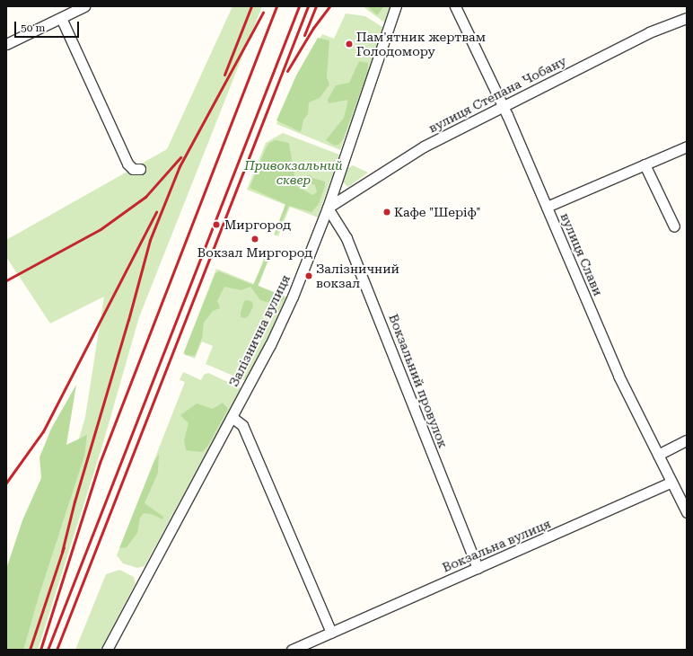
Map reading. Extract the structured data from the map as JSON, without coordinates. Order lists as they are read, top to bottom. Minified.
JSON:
{"streets":{"street":["вулиця Степана Чобану","вулиця Слави","Залізнична вулиця","Вокзальний провулок","Вокзальна вулиця"]},"crossings":[["вулиця Степана Чобану","вулиця Слави"],["вулиця Степана Чобану","Залізнична вулиця"],["вулиця Степана Чобану","Вокзальний провулок"],["вулиця Слави","Вокзальна вулиця"],["Залізнична вулиця","Вокзальний провулок"],["Вокзальний провулок","Вокзальна вулиця"]],"parks":["Привокзальний сквер"],"places":["Пам'ятник жертвам Голодомору","Кафе \"Шеріф\"","Миргород","Вокзал Миргород","Залізничний вокзал"],"scale_bar":"50 m"}
